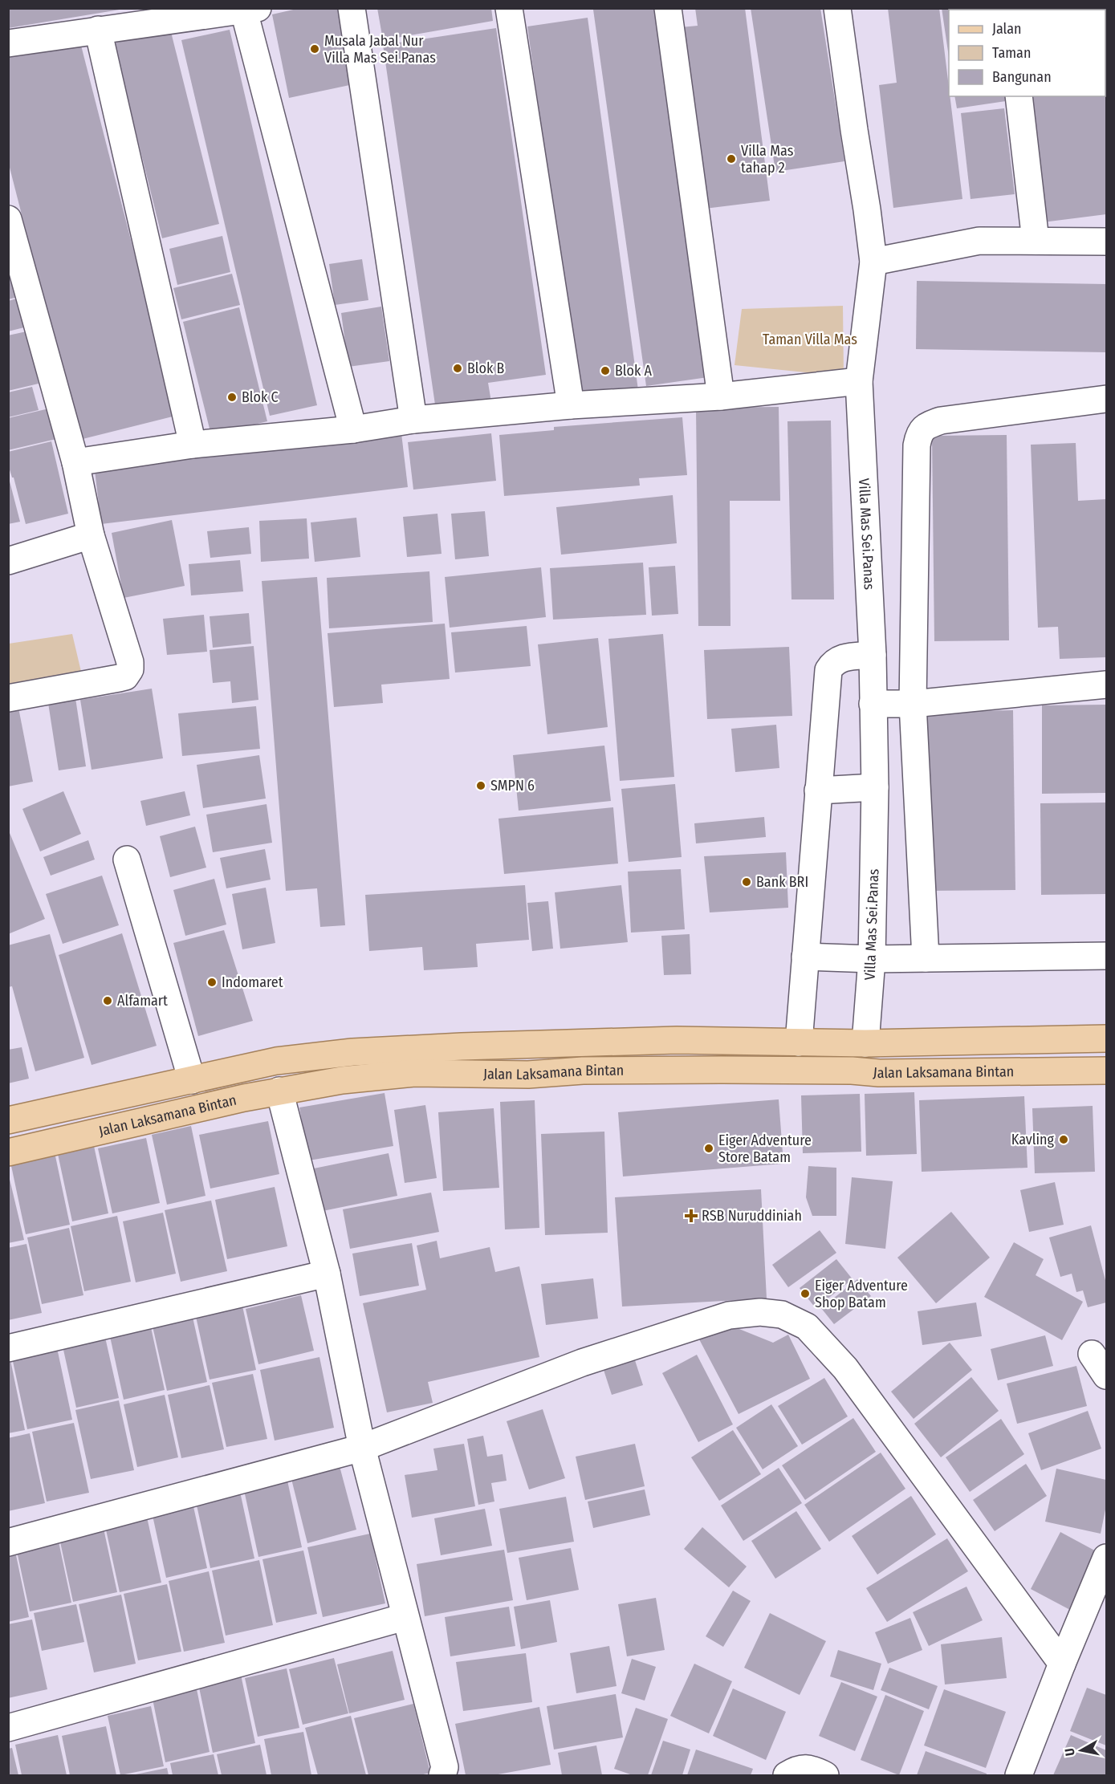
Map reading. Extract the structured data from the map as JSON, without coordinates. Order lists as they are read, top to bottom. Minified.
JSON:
{"streets":{"main road":["Jalan Laksamana Bintan"],"street":["Villa Mas Sei.Panas"]},"crossings":[["Villa Mas Sei.Panas","Jalan Laksamana Bintan"]],"parks":["Taman Villa Mas"],"places":{"other":["Musala Jabal Nur Villa Mas Sei.Panas","Villa Mas tahap 2","Blok B","Blok A","Blok C","SMPN 6","Bank BRI","Indomaret","Alfamart","Kavling","Eiger Adventure Store Batam","Eiger Adventure Shop Batam"],"health":["RSB Nuruddiniah"]},"legend":["Jalan","Taman","Bangunan"],"north":"left"}
